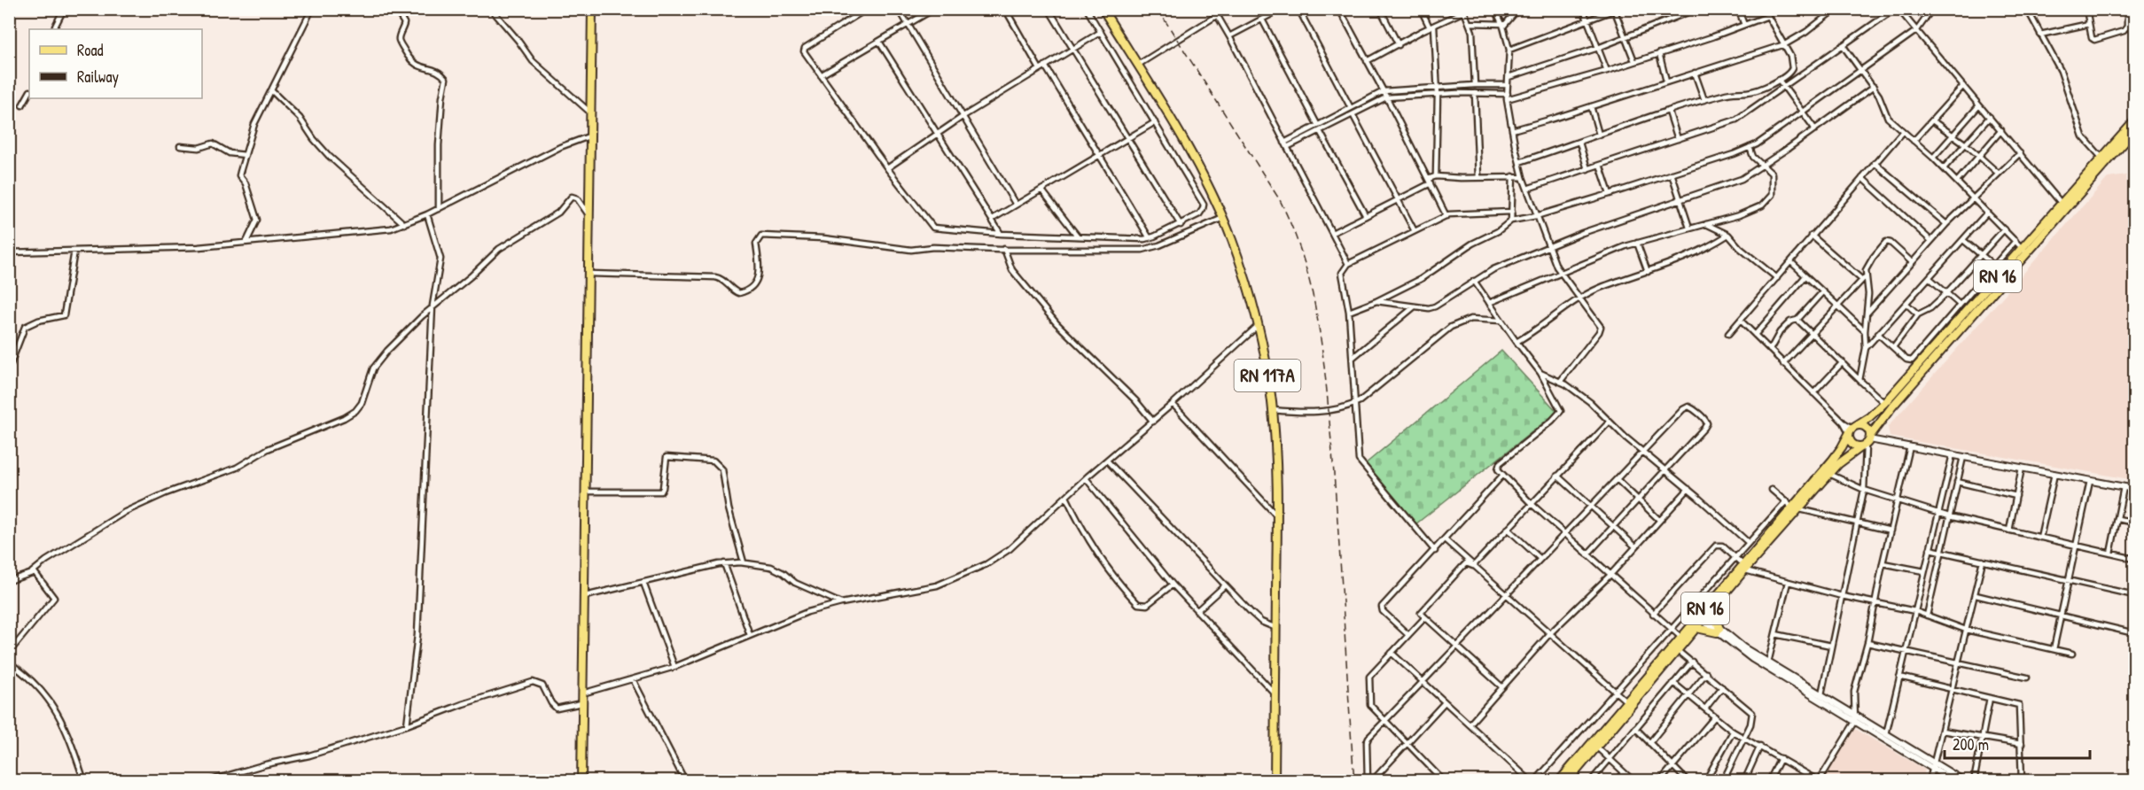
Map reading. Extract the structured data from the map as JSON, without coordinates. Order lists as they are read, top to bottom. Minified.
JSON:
{"streets":{"main road":["RN 16","RN 117A"]},"legend":["Road","Railway"],"scale_bar":"200 m"}
